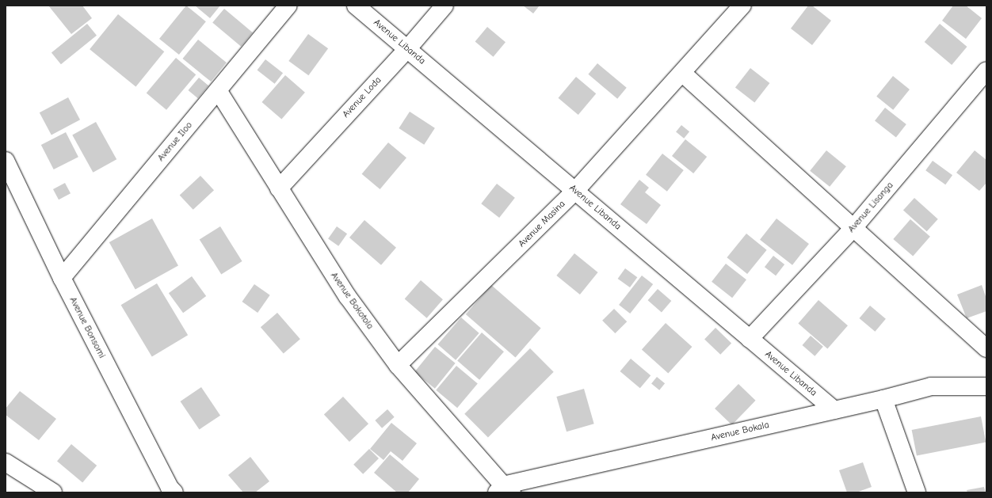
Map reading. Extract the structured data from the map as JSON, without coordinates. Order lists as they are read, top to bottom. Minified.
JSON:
{"streets":{"street":["Avenue Libanda","Avenue Loda","Avenue Iloo","Avenue Lisanga","Avenue Masina","Avenue Bokotola","Avenue Bonsomi","Avenue Bokala"]},"crossings":[["Avenue Libanda","Avenue Loda"],["Avenue Libanda","Avenue Lisanga"],["Avenue Libanda","Avenue Masina"],["Avenue Libanda","Avenue Bokala"],["Avenue Loda","Avenue Bokotola"],["Avenue Iloo","Avenue Bokotola"],["Avenue Iloo","Avenue Bonsomi"],["Avenue Masina","Avenue Bokotola"],["Avenue Bokotola","Avenue Bokala"]]}
